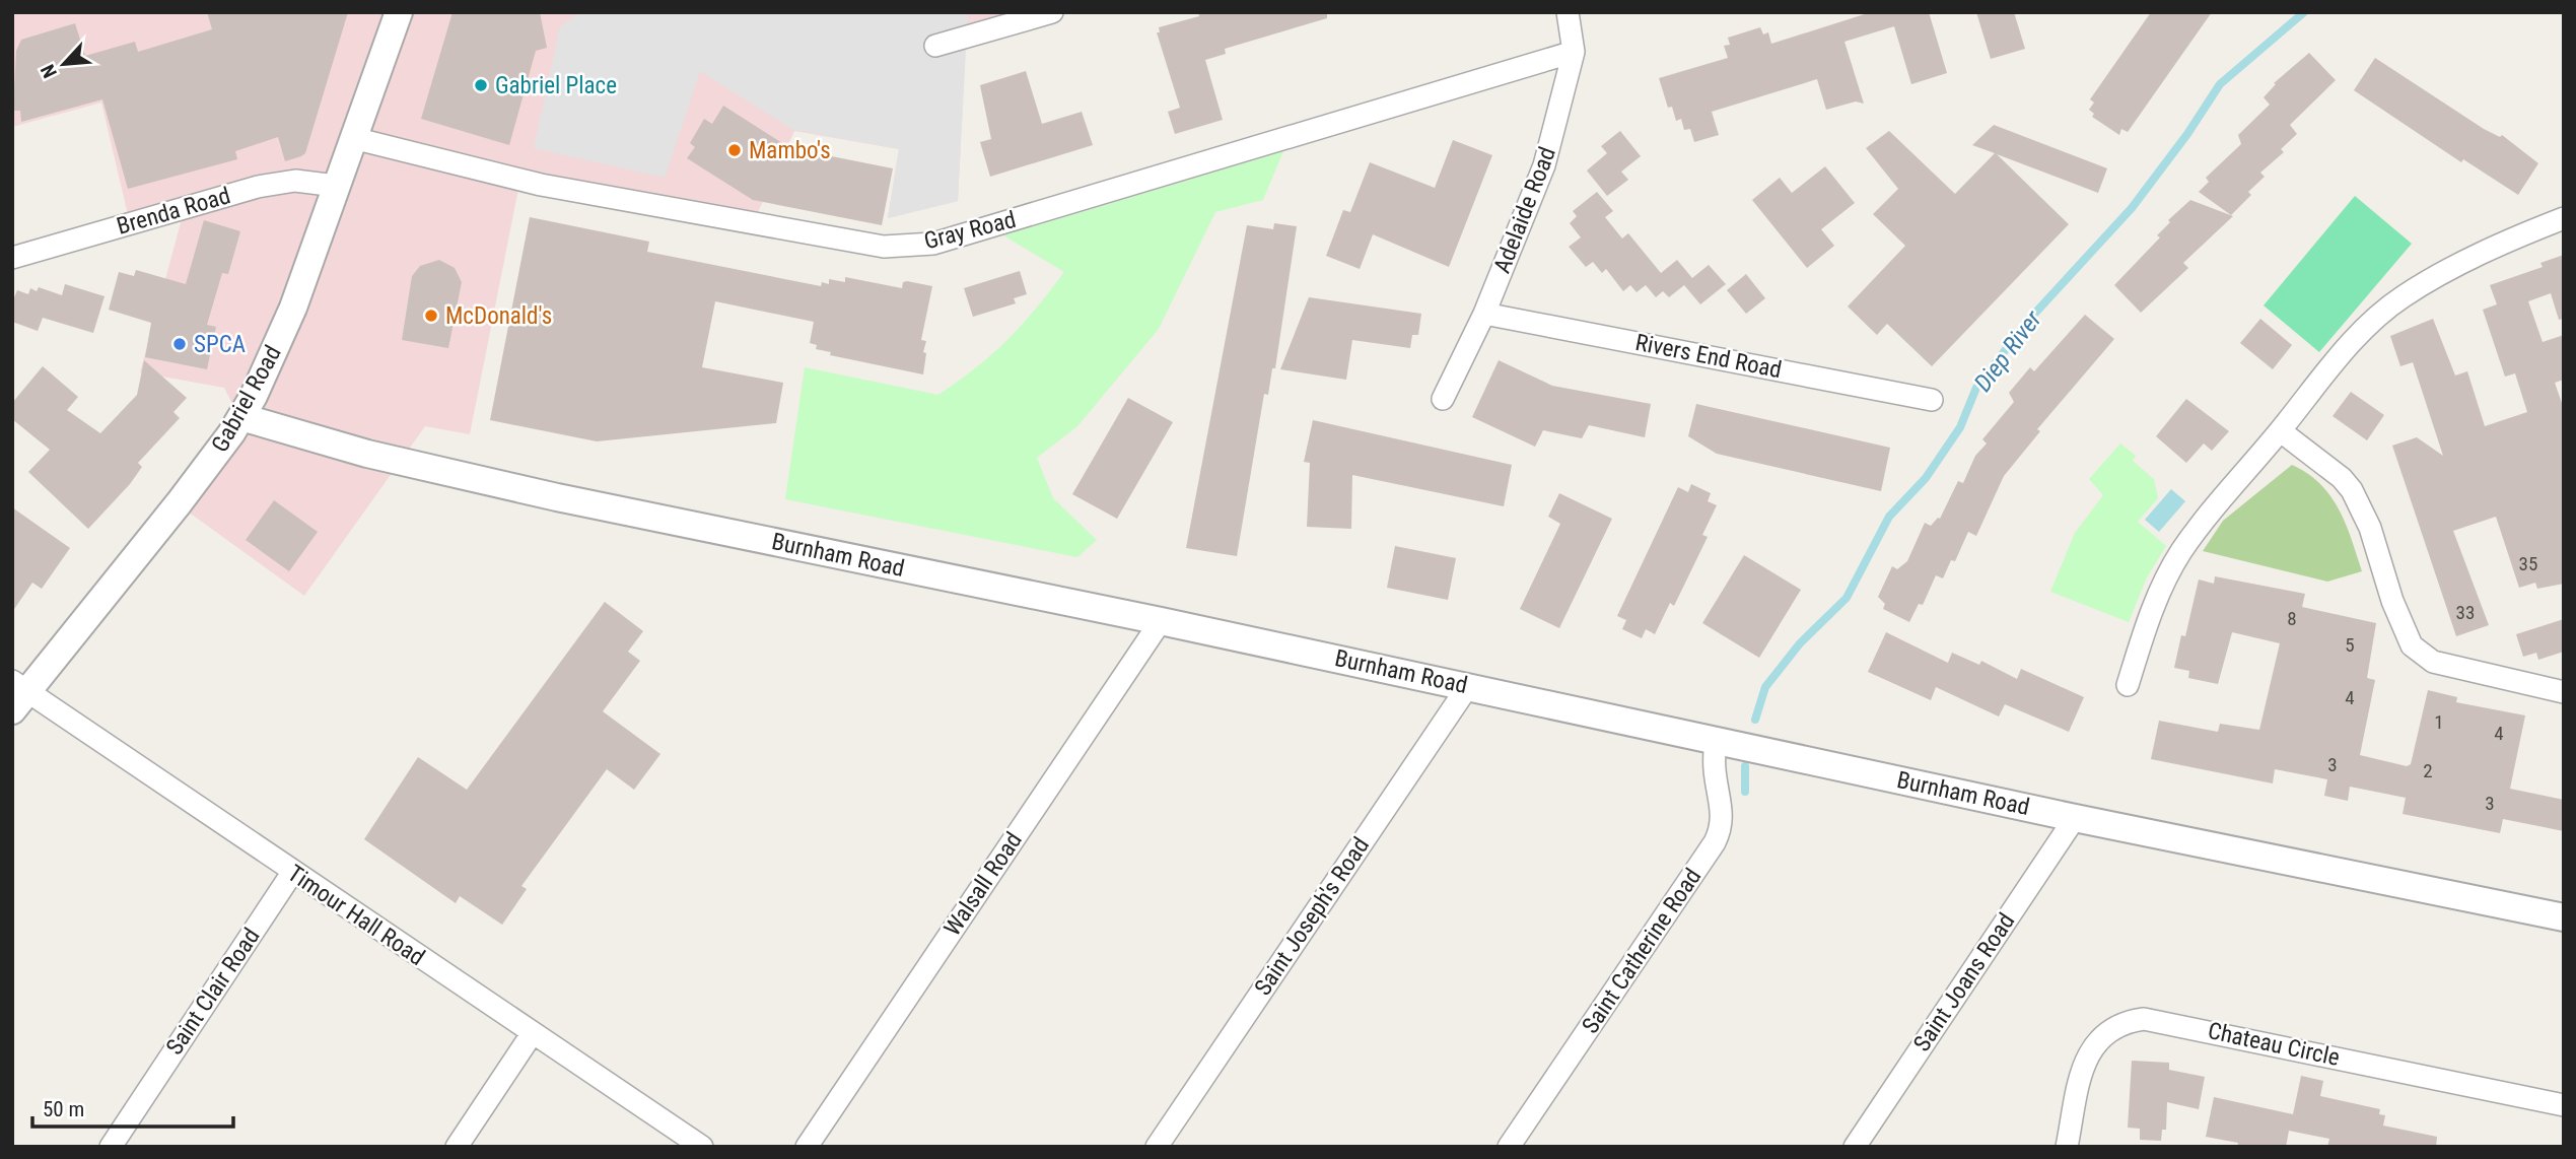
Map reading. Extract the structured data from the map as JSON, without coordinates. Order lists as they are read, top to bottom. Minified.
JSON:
{"streets":{"street":["Adelaide Road","Brenda Road","Gray Road","Rivers End Road","Gabriel Road","Burnham Road","Walsall Road","Timour Hall Road","Saint Joseph's Road","Saint Catherine Road","Saint Joans Road","Saint Clair Road","Chateau Circle"]},"crossings":[["Adelaide Road","Gray Road"],["Adelaide Road","Rivers End Road"],["Brenda Road","Gabriel Road"],["Gray Road","Gabriel Road"],["Gabriel Road","Burnham Road"],["Gabriel Road","Timour Hall Road"],["Burnham Road","Walsall Road"],["Burnham Road","Saint Joseph's Road"],["Burnham Road","Saint Catherine Road"],["Burnham Road","Saint Joans Road"],["Timour Hall Road","Saint Clair Road"]],"water":["Diep River"],"places":["Gabriel Place","Mambo's","McDonald's","SPCA"],"house_numbers":["35","33","8","5","4","1","4","3","2","3"],"scale_bar":"50 m","north":"bottom left"}
